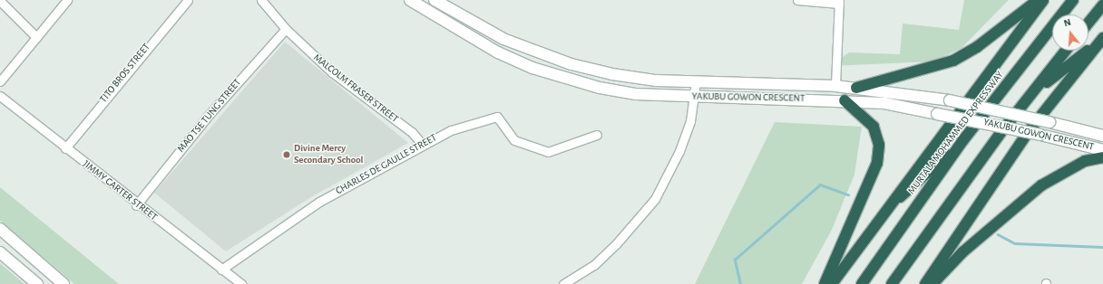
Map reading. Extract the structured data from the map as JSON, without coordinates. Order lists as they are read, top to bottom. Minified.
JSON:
{"streets":{"highway":["MURTALA MOHAMMED EXPRESSWAY"],"main road":["YAKUBU GOWON CRESCENT"],"street":["TITO BROS STREET","MALCOLM FRASER STREET","MAO TSE TUNG STREET","CHARLES DE GAULLE STREET","JIMMY CARTER STREET"]},"crossings":[["TITO BROS STREET","JIMMY CARTER STREET"],["MALCOLM FRASER STREET","MAO TSE TUNG STREET"],["MALCOLM FRASER STREET","CHARLES DE GAULLE STREET"],["MAO TSE TUNG STREET","JIMMY CARTER STREET"],["CHARLES DE GAULLE STREET","JIMMY CARTER STREET"]],"places":["Divine Mercy Secondary School"],"north":"top"}
